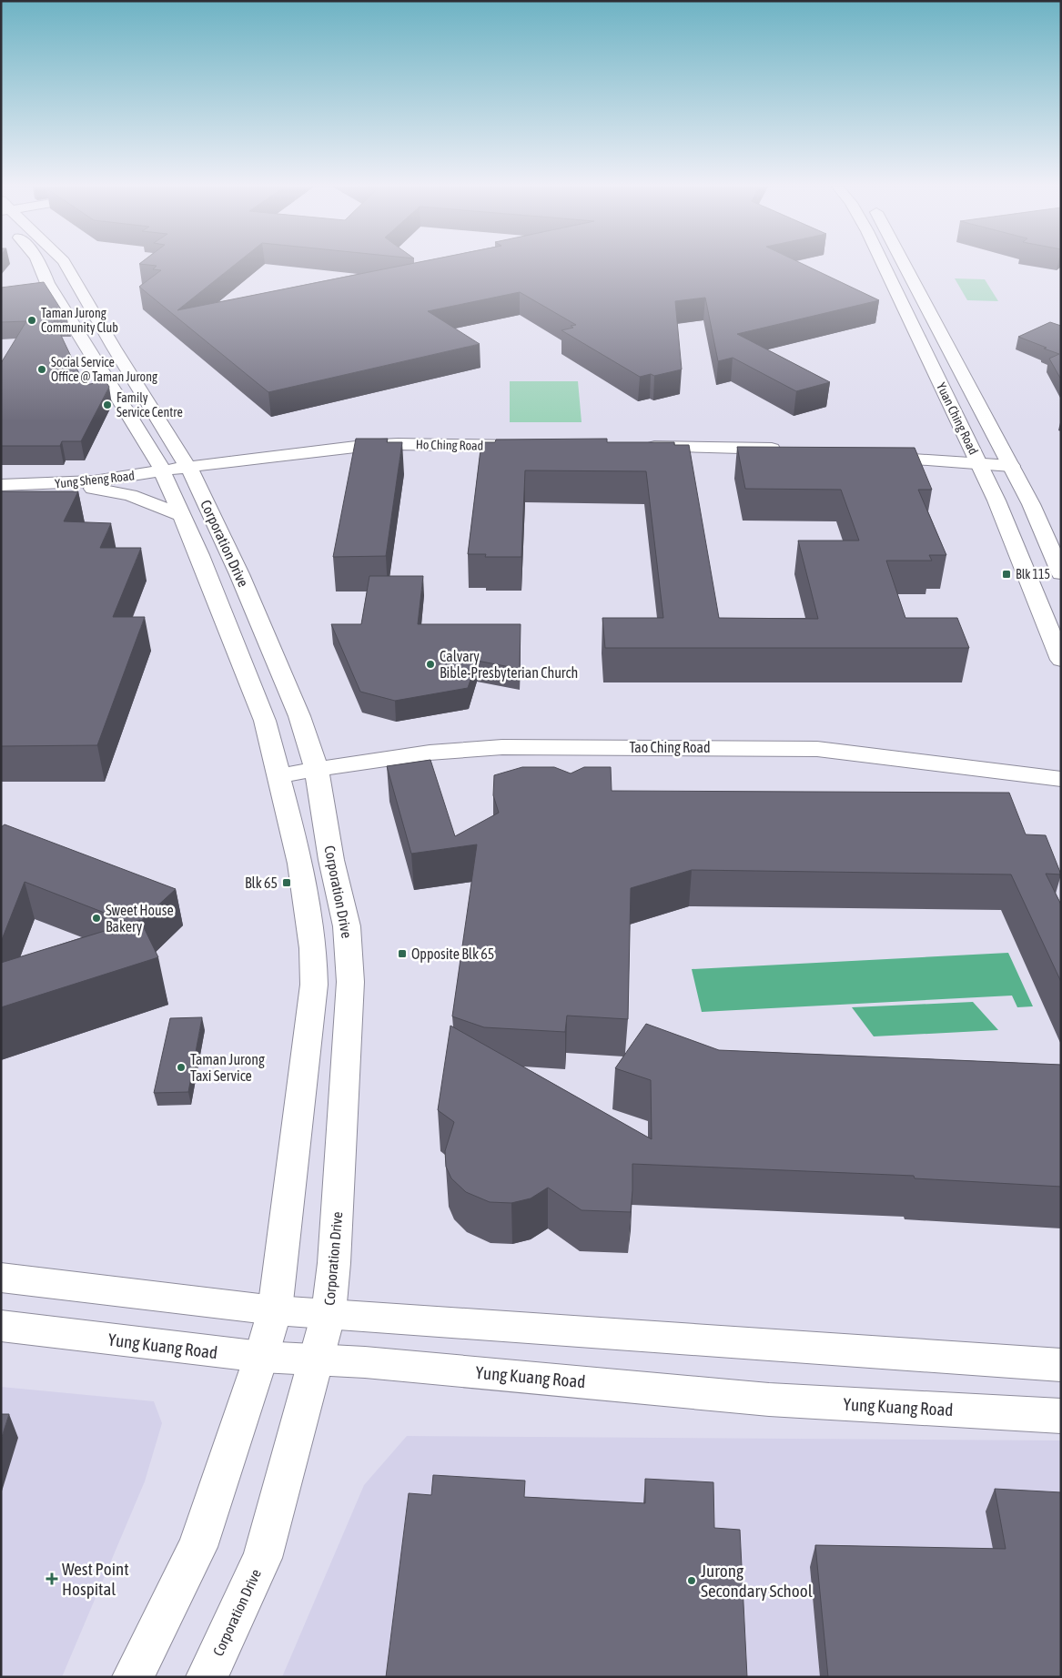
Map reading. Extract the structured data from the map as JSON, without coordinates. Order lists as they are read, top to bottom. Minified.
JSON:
{"streets":{"street":["Yuan Ching Road","Ho Ching Road","Yung Sheng Road","Corporation Drive","Tao Ching Road","Yung Kuang Road"]},"crossings":[["Ho Ching Road","Yung Sheng Road"],["Ho Ching Road","Corporation Drive"],["Yung Sheng Road","Corporation Drive"],["Corporation Drive","Tao Ching Road"],["Corporation Drive","Yung Kuang Road"]],"places":{"other":["Taman Jurong Community Club","Social Service Office @ Taman Jurong","Family Service Centre","Calvary Bible-Presbyterian Church","Sweet House Bakery","Taman Jurong Taxi Service","Jurong Secondary School"],"transit":["Blk 115","Blk 65","Opposite Blk 65"],"health":["West Point Hospital"]}}
